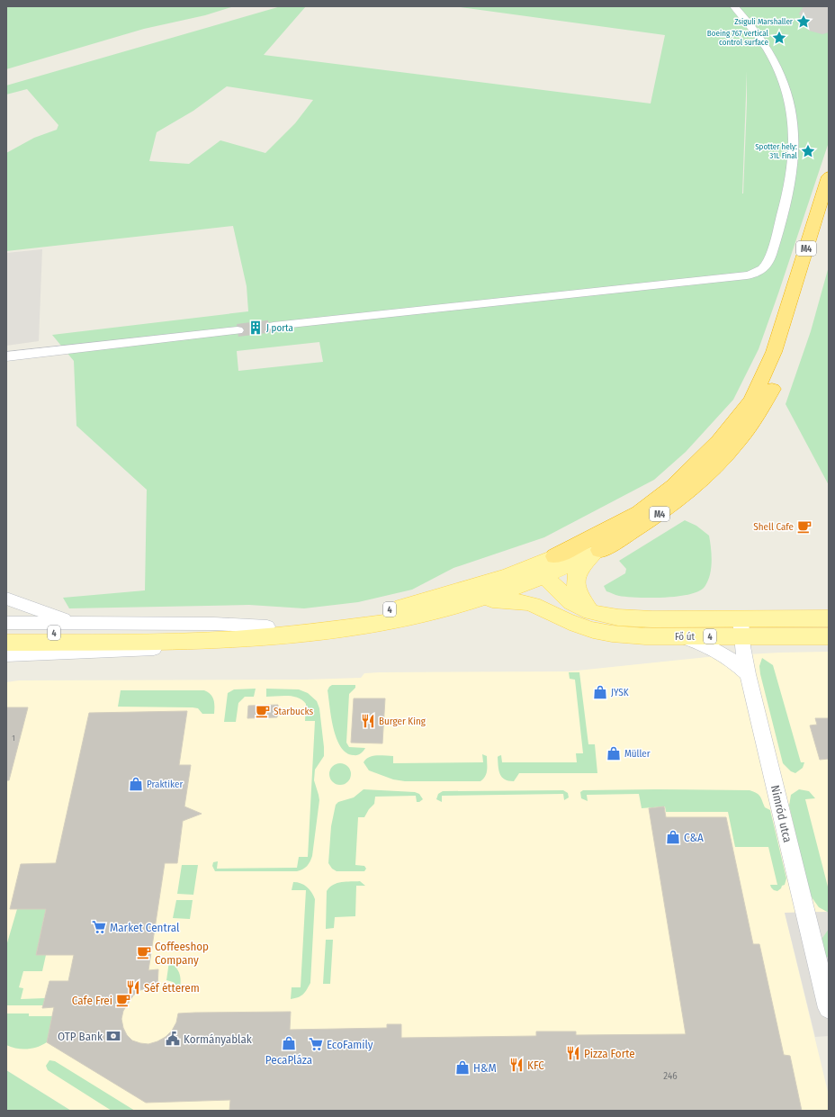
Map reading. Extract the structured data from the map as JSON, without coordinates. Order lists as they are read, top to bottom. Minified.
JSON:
{"streets":{"highway":["M4"],"main road":["4","Fő út"],"street":["Nimród utca"]},"crossings":[["4","Fő út"],["4","Nimród utca"],["Fő út","Nimród utca"]],"places":{"place":["Zsiguli Marshaller","Boeing 767 vertical control surface","Spotter hely: 31L Final"],"building":["J porta"],"cafe":["Shell Cafe","Starbucks","Coffeeshop Company","Cafe Frei"],"shop":["JYSK","Müller","Praktiker","C&A","PecaPláza","H&M"],"restaurant":["Burger King","Séf étterem","Pizza Forte","KFC"],"supermarket":["Market Central","EcoFamily"],"bank":["OTP Bank"],"public building":["Kormányablak"]},"house_numbers":["1","246"]}
